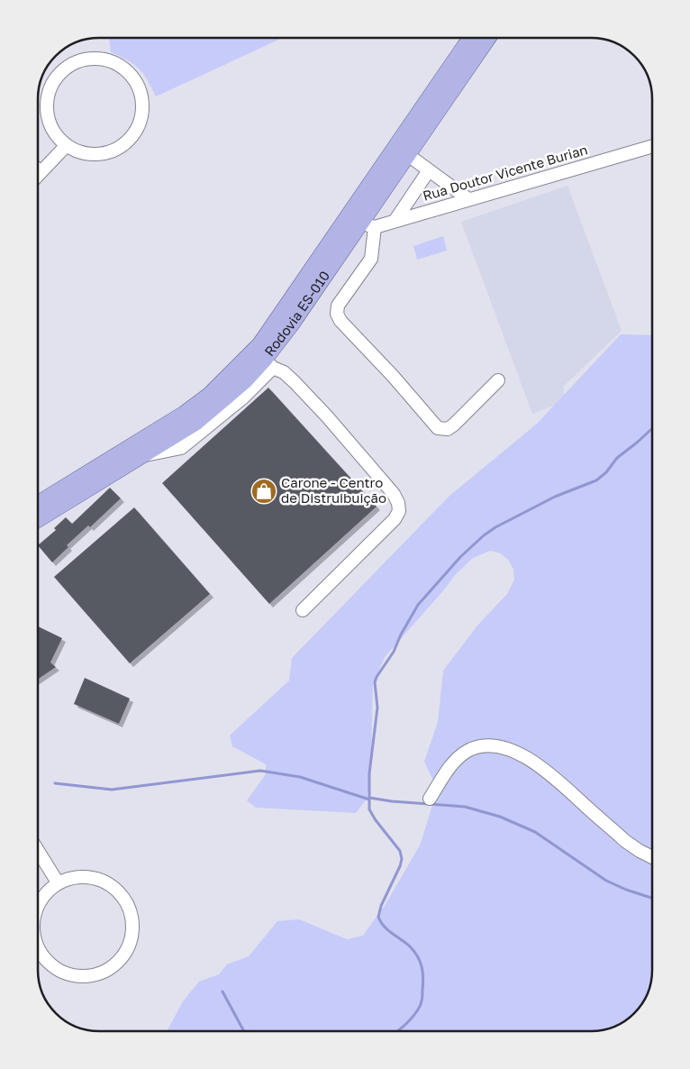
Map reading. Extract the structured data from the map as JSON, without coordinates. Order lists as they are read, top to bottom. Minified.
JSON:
{"streets":{"main road":["Rodovia ES-010"],"street":["Rua Doutor Vicente Burian"]},"crossings":[["Rua Doutor Vicente Burian","Rodovia ES-010"]],"places":{"shop":["Carone - Centro de Distruibuição"]}}
